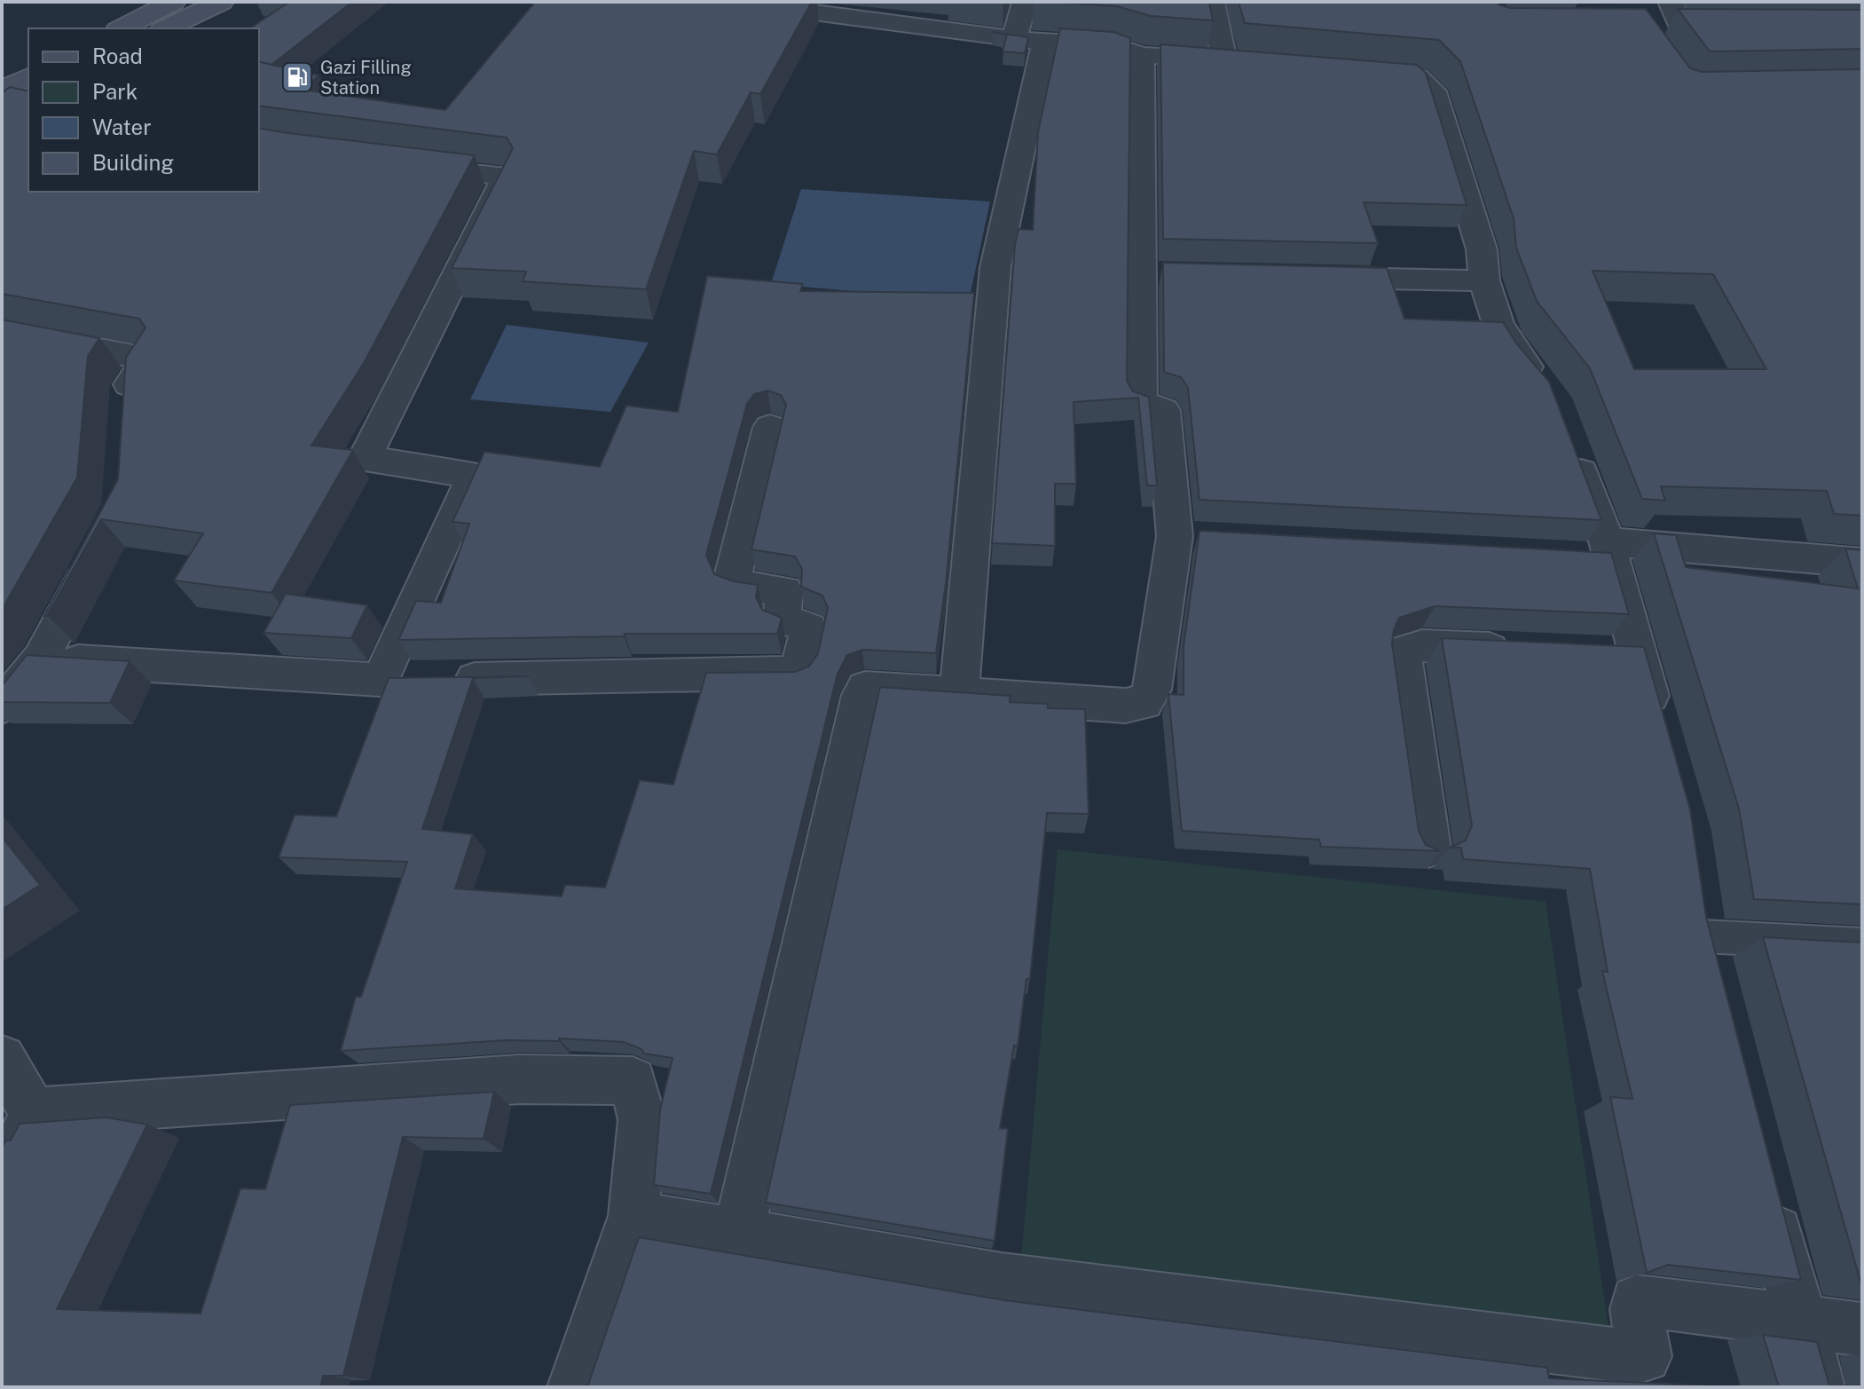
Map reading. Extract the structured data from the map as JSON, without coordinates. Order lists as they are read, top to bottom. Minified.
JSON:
{"places":{"fuel station":["Gazi Filling Station"]},"legend":["Road","Park","Water","Building"]}
